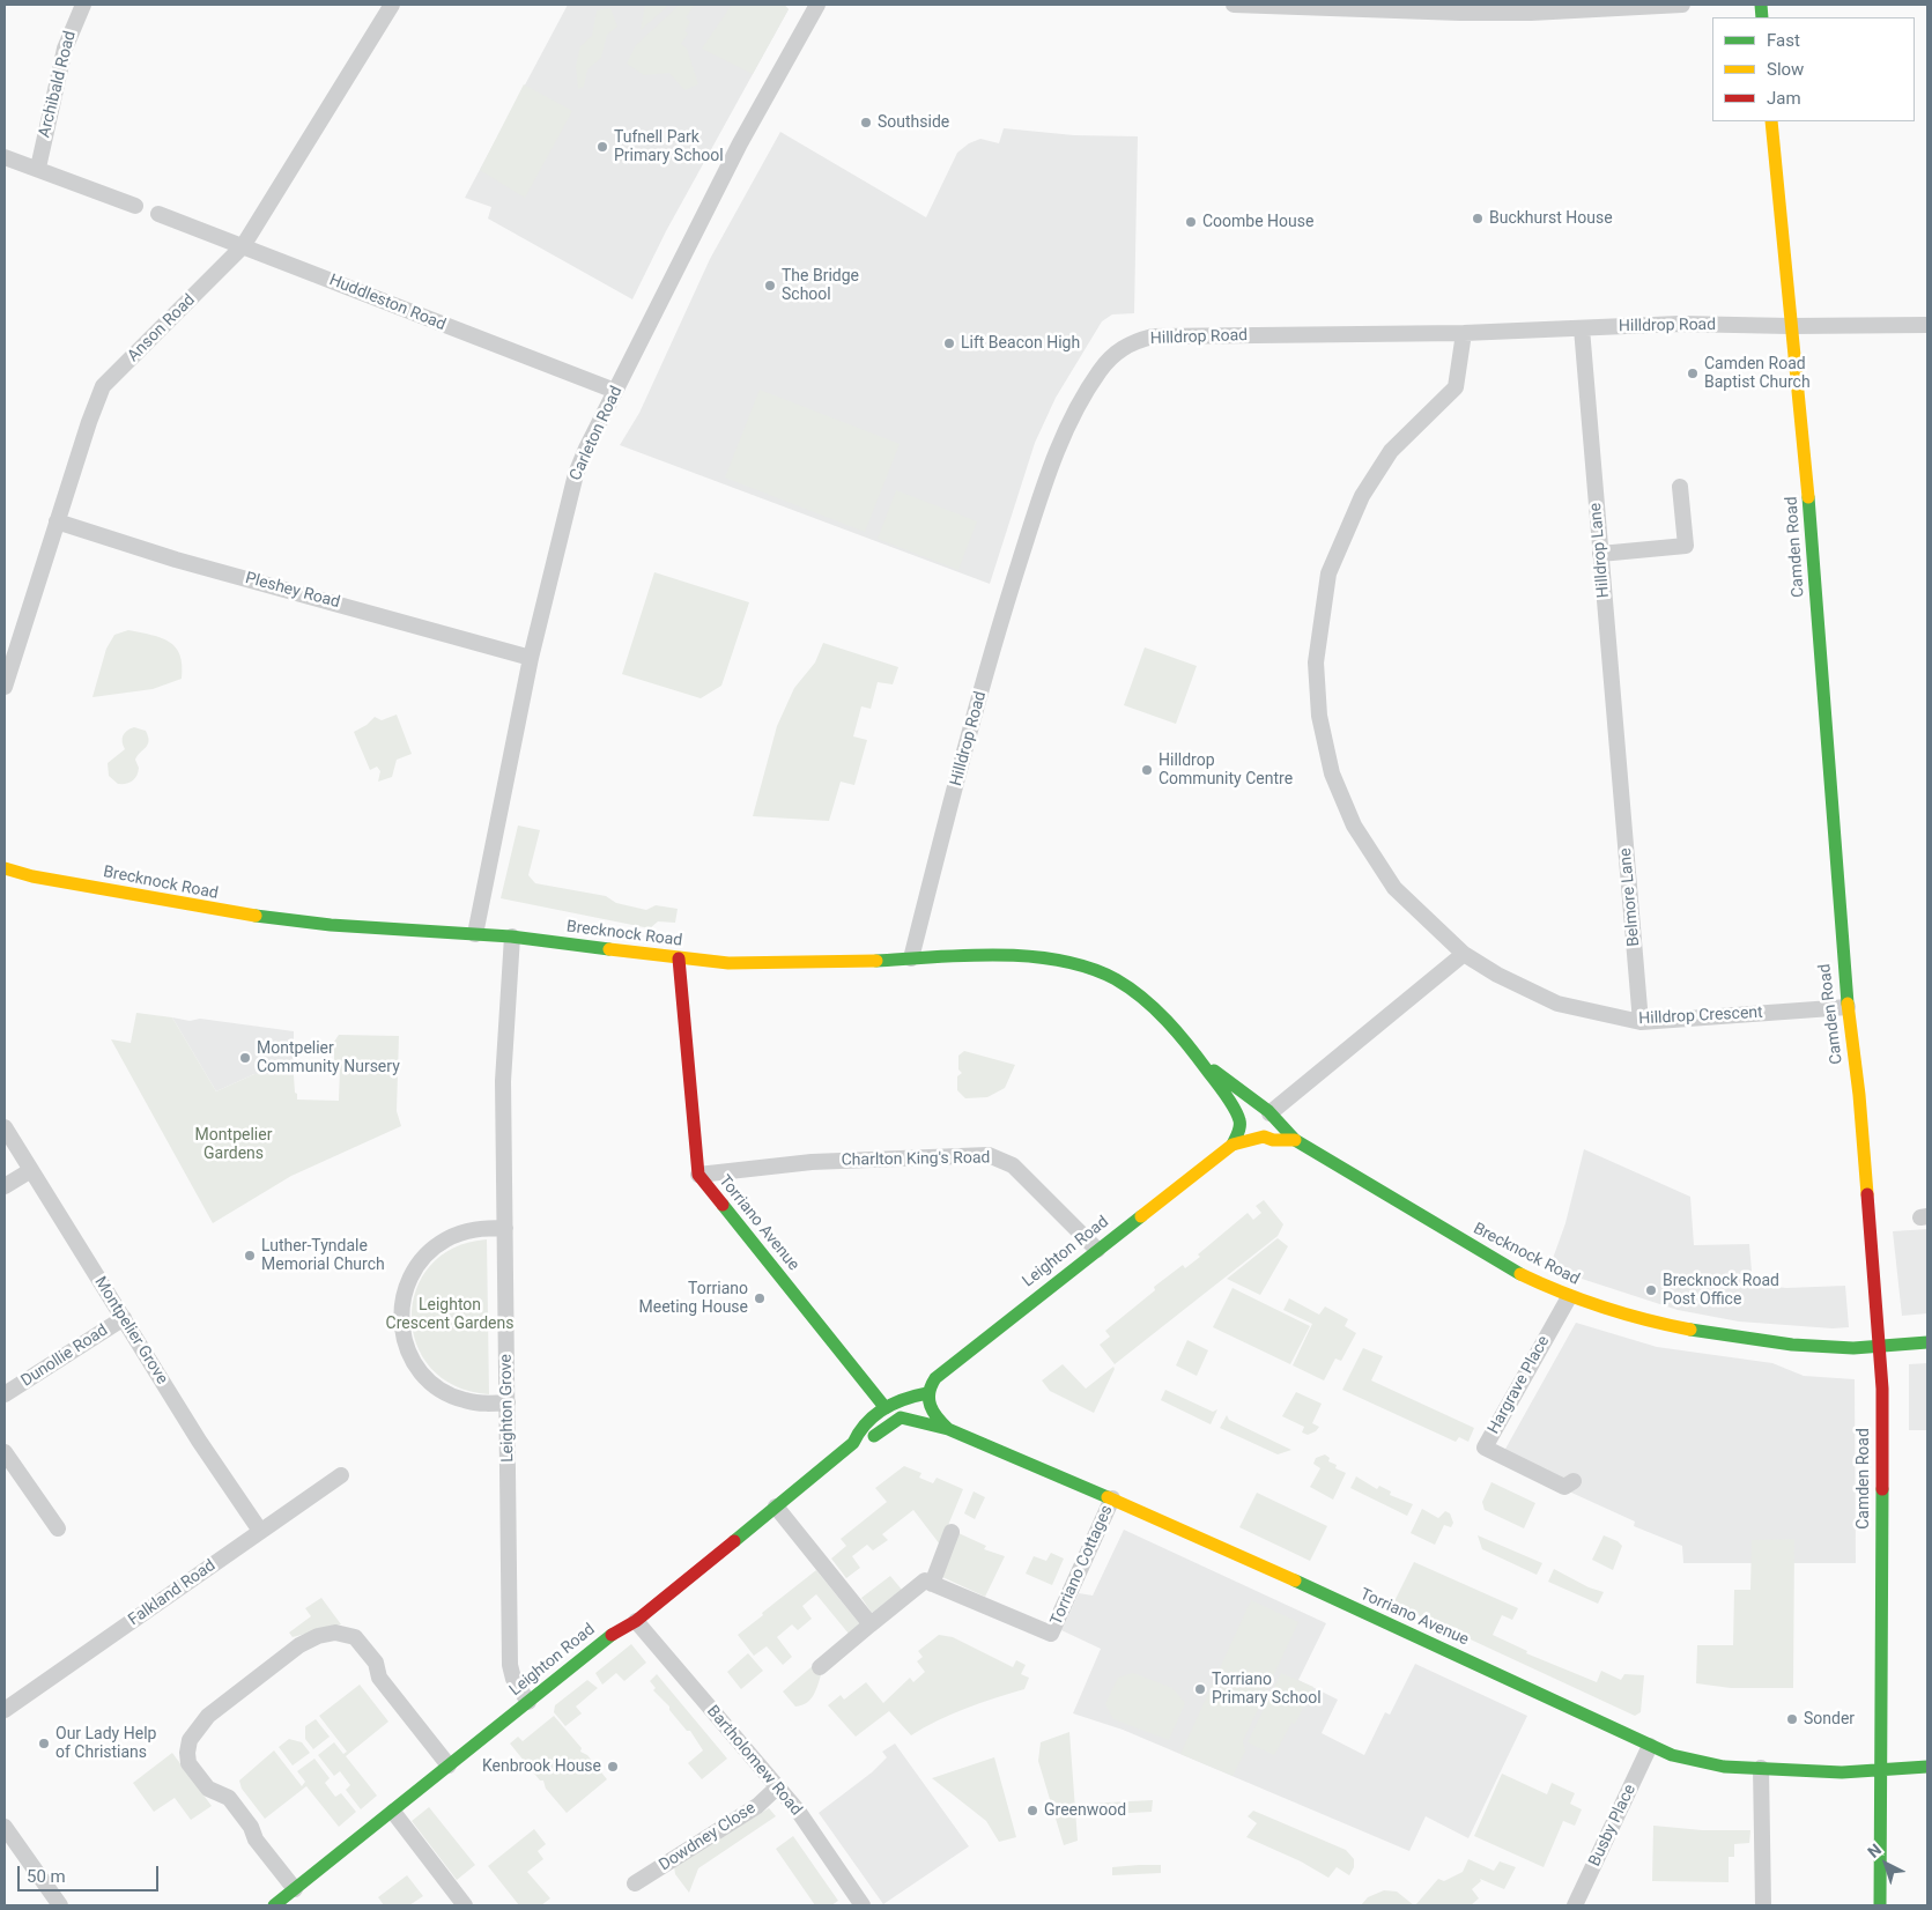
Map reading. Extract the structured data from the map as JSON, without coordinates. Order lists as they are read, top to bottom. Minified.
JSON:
{"streets":{"main road":["Camden Road","Brecknock Road","Torriano Avenue","Leighton Road"],"street":["Archibald Road","Huddleston Road","Hilldrop Road","Anson Road","Carleton Road","Hilldrop Lane","Pleshey Road","Belmore Lane","Hilldrop Crescent","Charlton King's Road","Montpelier Grove","Dunollie Road","Hargrave Place","Leighton Grove","Torriano Cottages","Falkland Road","Bartholomew Road","Busby Place","Dowdney Close"]},"crossings":[["Huddleston Road","Anson Road"],["Huddleston Road","Carleton Road"],["Hilldrop Road","Camden Road"],["Hilldrop Road","Hilldrop Lane"],["Hilldrop Road","Brecknock Road"],["Hilldrop Road","Hilldrop Crescent"],["Anson Road","Pleshey Road"],["Carleton Road","Pleshey Road"],["Carleton Road","Brecknock Road"],["Camden Road","Brecknock Road"],["Camden Road","Hilldrop Crescent"],["Camden Road","Torriano Avenue"],["Hilldrop Lane","Belmore Lane"],["Brecknock Road","Torriano Avenue"],["Brecknock Road","Leighton Road"],["Brecknock Road","Hargrave Place"],["Brecknock Road","Leighton Grove"],["Belmore Lane","Hilldrop Crescent"],["Charlton King's Road","Torriano Avenue"],["Charlton King's Road","Leighton Road"],["Torriano Avenue","Leighton Road"],["Torriano Avenue","Torriano Cottages"],["Torriano Avenue","Busby Place"],["Leighton Road","Leighton Grove"],["Leighton Road","Bartholomew Road"],["Montpelier Grove","Dunollie Road"],["Montpelier Grove","Falkland Road"],["Bartholomew Road","Dowdney Close"]],"parks":["Montpelier Gardens","Leighton Crescent Gardens"],"places":["Southside","Tufnell Park Primary School","Buckhurst House","Coombe House","The Bridge School","Lift Beacon High","Camden Road Baptist Church","Hilldrop Community Centre","Montpelier Community Nursery","Luther-Tyndale Memorial Church","Brecknock Road Post Office","Torriano Meeting House","Torriano Primary School","Sonder","Our Lady Help of Christians","Kenbrook House","Greenwood"],"legend":["Fast","Slow","Jam"],"scale_bar":"50 m","north":"top left"}
